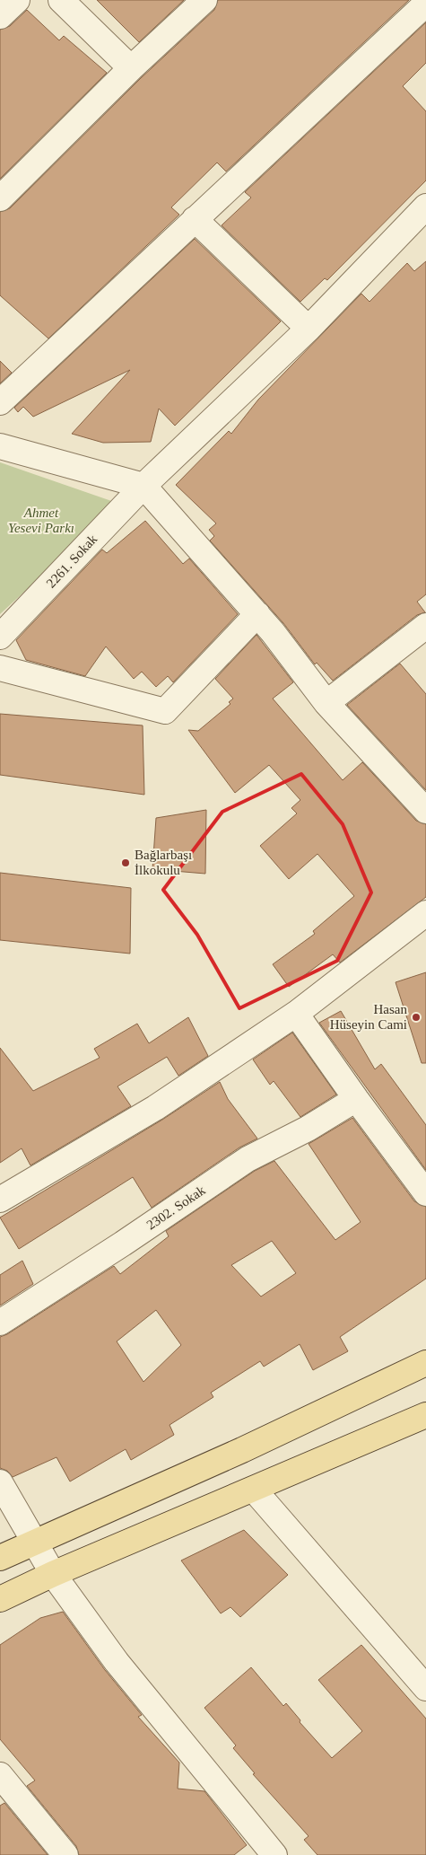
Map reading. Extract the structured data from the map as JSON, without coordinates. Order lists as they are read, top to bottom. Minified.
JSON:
{"streets":{"street":["2261. Sokak","2302. Sokak"]},"parks":["Ahmet Yesevi Parkı"],"places":["Bağlarbaşı İlkokulu","Hasan Hüseyin Cami"]}
